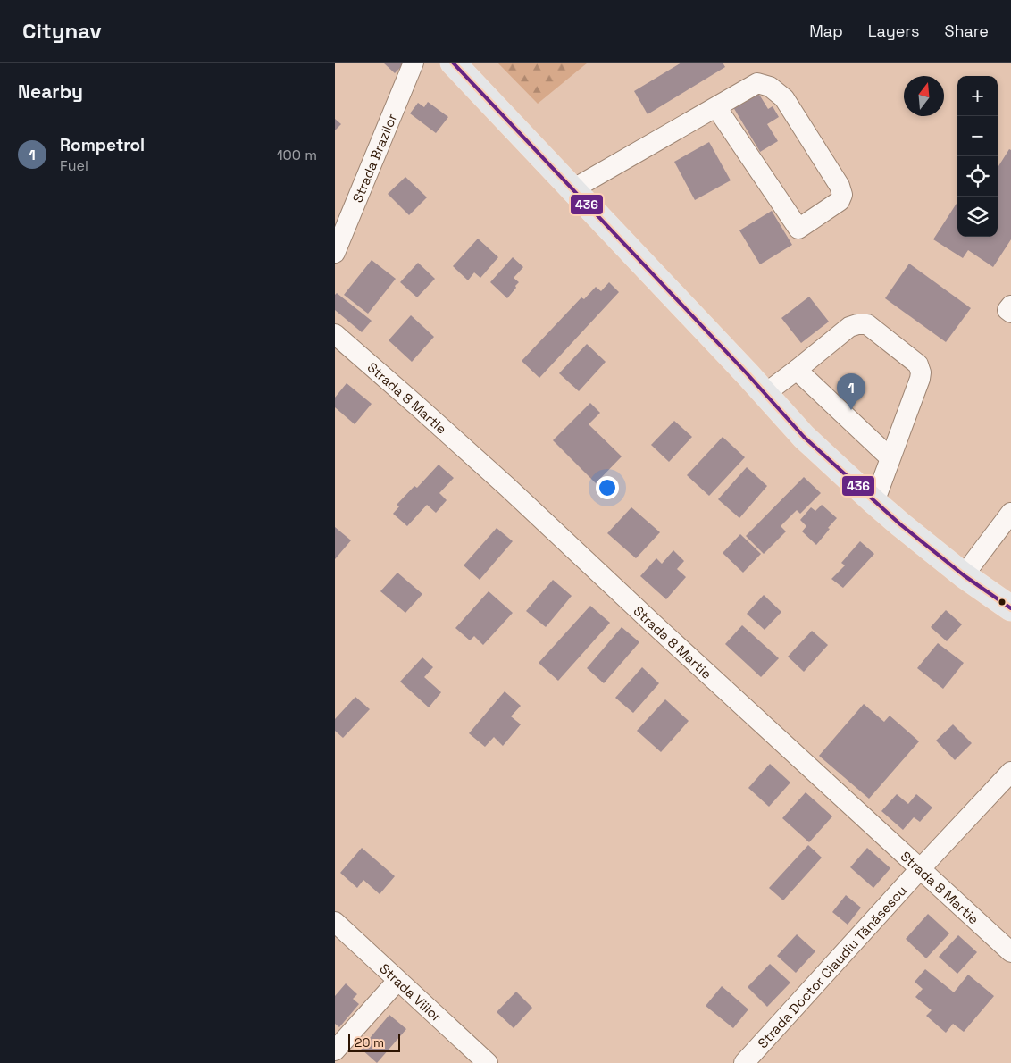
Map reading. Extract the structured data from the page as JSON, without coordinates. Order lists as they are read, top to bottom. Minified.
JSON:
{"streets":{"street":["Strada Brazilor","Strada 8 Martie","Strada Doctor Claudiu Tănăsescu","Strada Viilor"]},"crossings":[["Strada 8 Martie","Strada Doctor Claudiu Tănăsescu"]],"lines":["transit line 436"],"scale_bar":"20 m","north":"top","page":{"header":"Citynav","nav":["Map","Layers","Share"],"heading":"Nearby","map_buttons":["+","−"],"list":[{"mark":"1","name":"Rompetrol","note":"Fuel","value":"100 m"}],"pins":"1","scale":"20 m"}}
